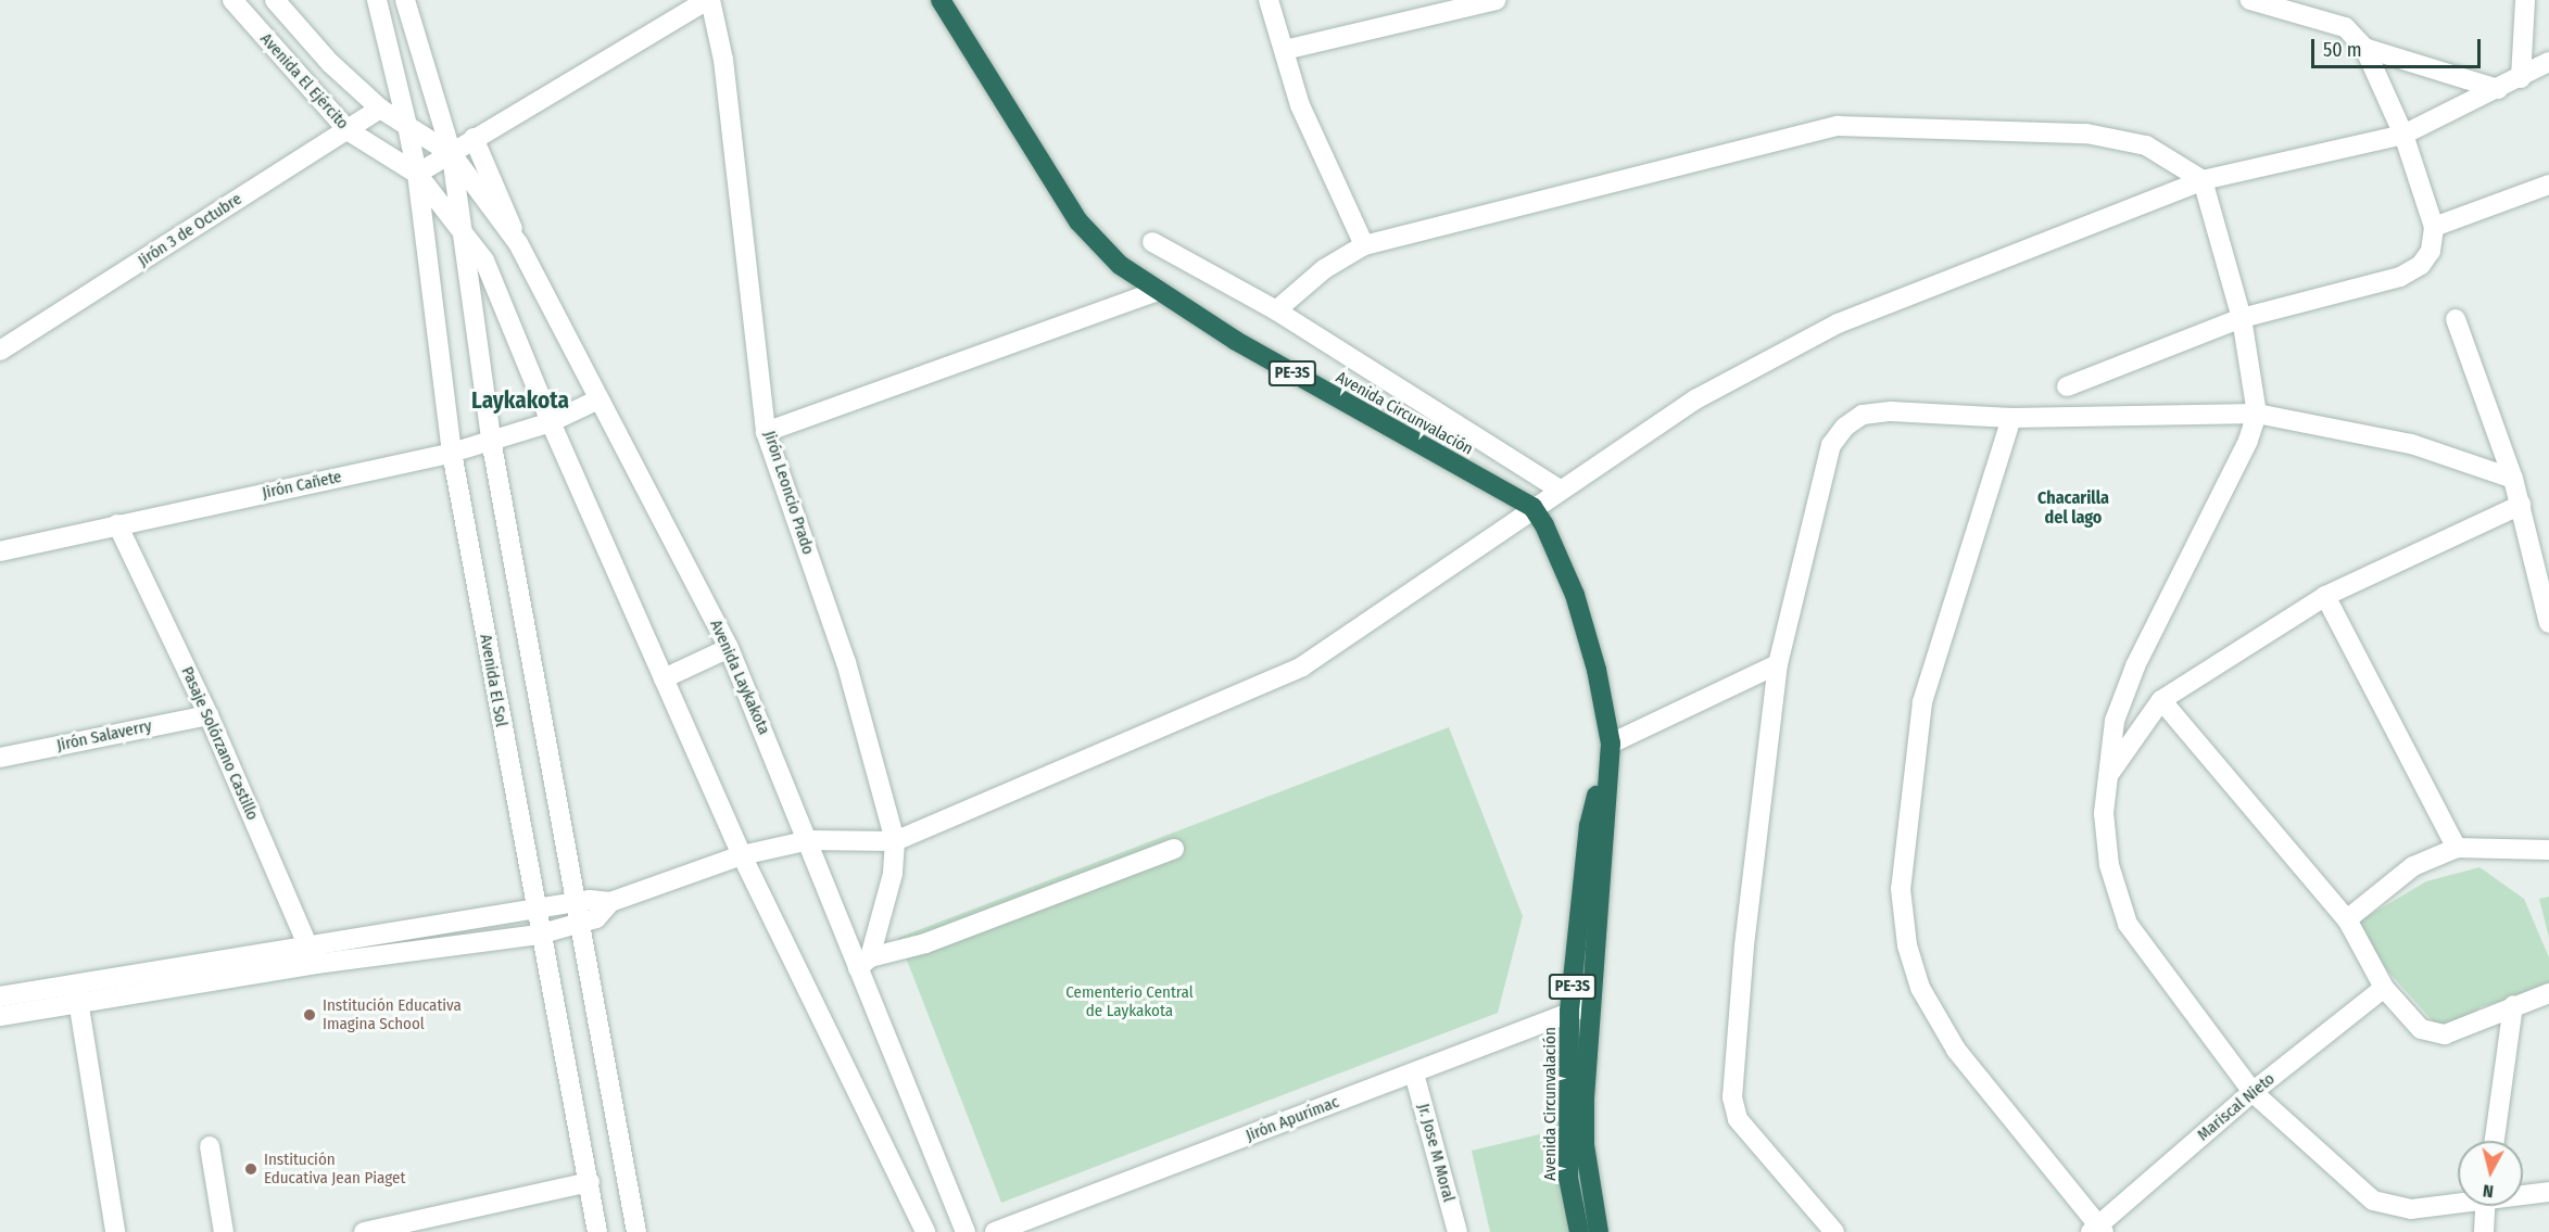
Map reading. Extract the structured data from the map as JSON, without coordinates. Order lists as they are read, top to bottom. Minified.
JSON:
{"streets":{"highway":["PE-3S","Avenida Circunvalación"],"street":["Avenida El Ejército","Jirón 3 de Octubre","Jirón Cañete","Jirón Leoncio Prado","Avenida Laykakota","Avenida El Sol","Jirón Salaverry","Pasaje Solórzano Castillo","Mariscal Nieto","Jirón Apurímac","Jr. Jose M Moral"]},"crossings":[["Avenida El Ejército","Jirón 3 de Octubre"],["Avenida El Ejército","Avenida Laykakota"],["Avenida El Ejército","Avenida El Sol"],["Avenida Circunvalación","Jirón Apurímac"],["Jirón Cañete","Avenida Laykakota"],["Jirón Cañete","Avenida El Sol"],["Jirón Cañete","Pasaje Solórzano Castillo"],["Jirón Leoncio Prado","Avenida Laykakota"],["Jirón Salaverry","Pasaje Solórzano Castillo"],["Jirón Apurímac","Jr. Jose M Moral"]],"districts":["Laykakota","Chacarilla del lago"],"parks":["Cementerio Central de Laykakota"],"places":["Institución Educativa Imagina School","Institución Educativa Jean Piaget"],"scale_bar":"50 m","north":"bottom"}
